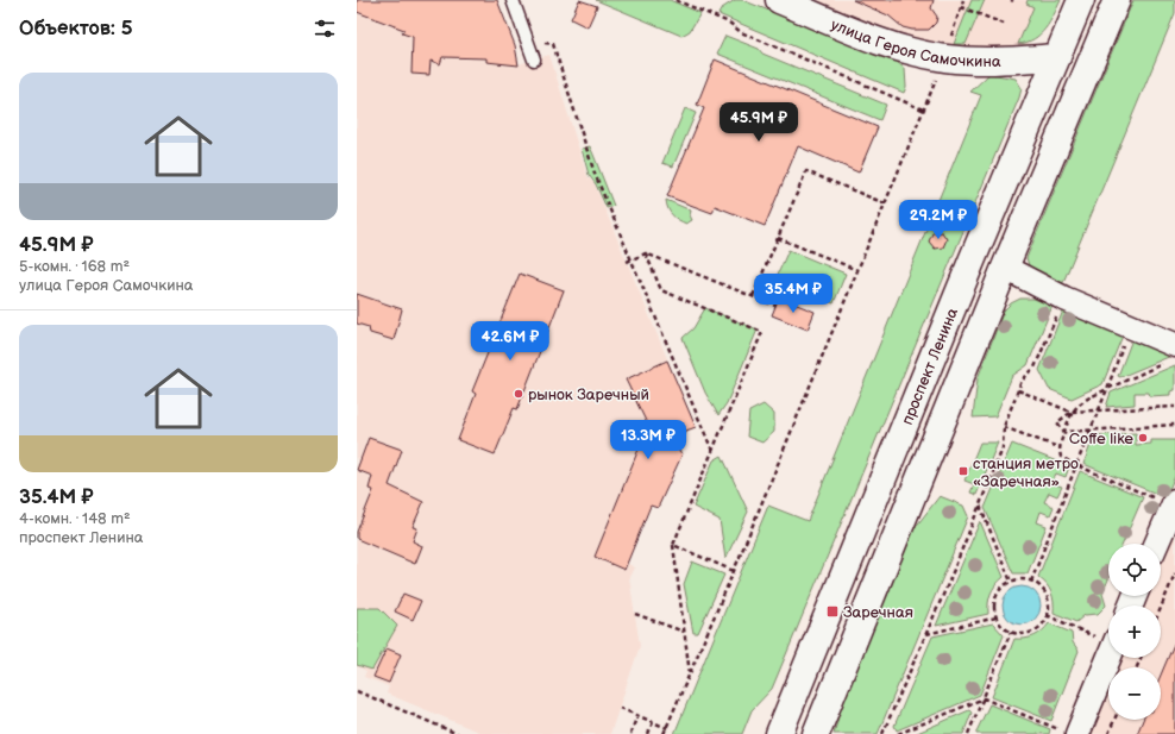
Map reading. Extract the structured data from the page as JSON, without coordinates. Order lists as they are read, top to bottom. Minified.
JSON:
{"streets":{"main road":["улица Героя Самочкина","проспект Ленина"]},"crossings":[["улица Героя Самочкина","проспект Ленина"]],"places":{"other":["рынок Заречный","Coffe like"],"transit":["станция метро «Заречная»","Заречная"]},"page":{"heading":"Объектов: 5","list":[{"name":"45.9M ₽","note":"5-комн. · 168 m² · улица Героя Самочкина"},{"name":"35.4M ₽","note":"4-комн. · 148 m² · проспект Ленина"}],"price":["45.9M ₽","29.2M ₽","35.4M ₽","42.6M ₽","13.3M ₽"],"map_buttons":["+","−"]}}
